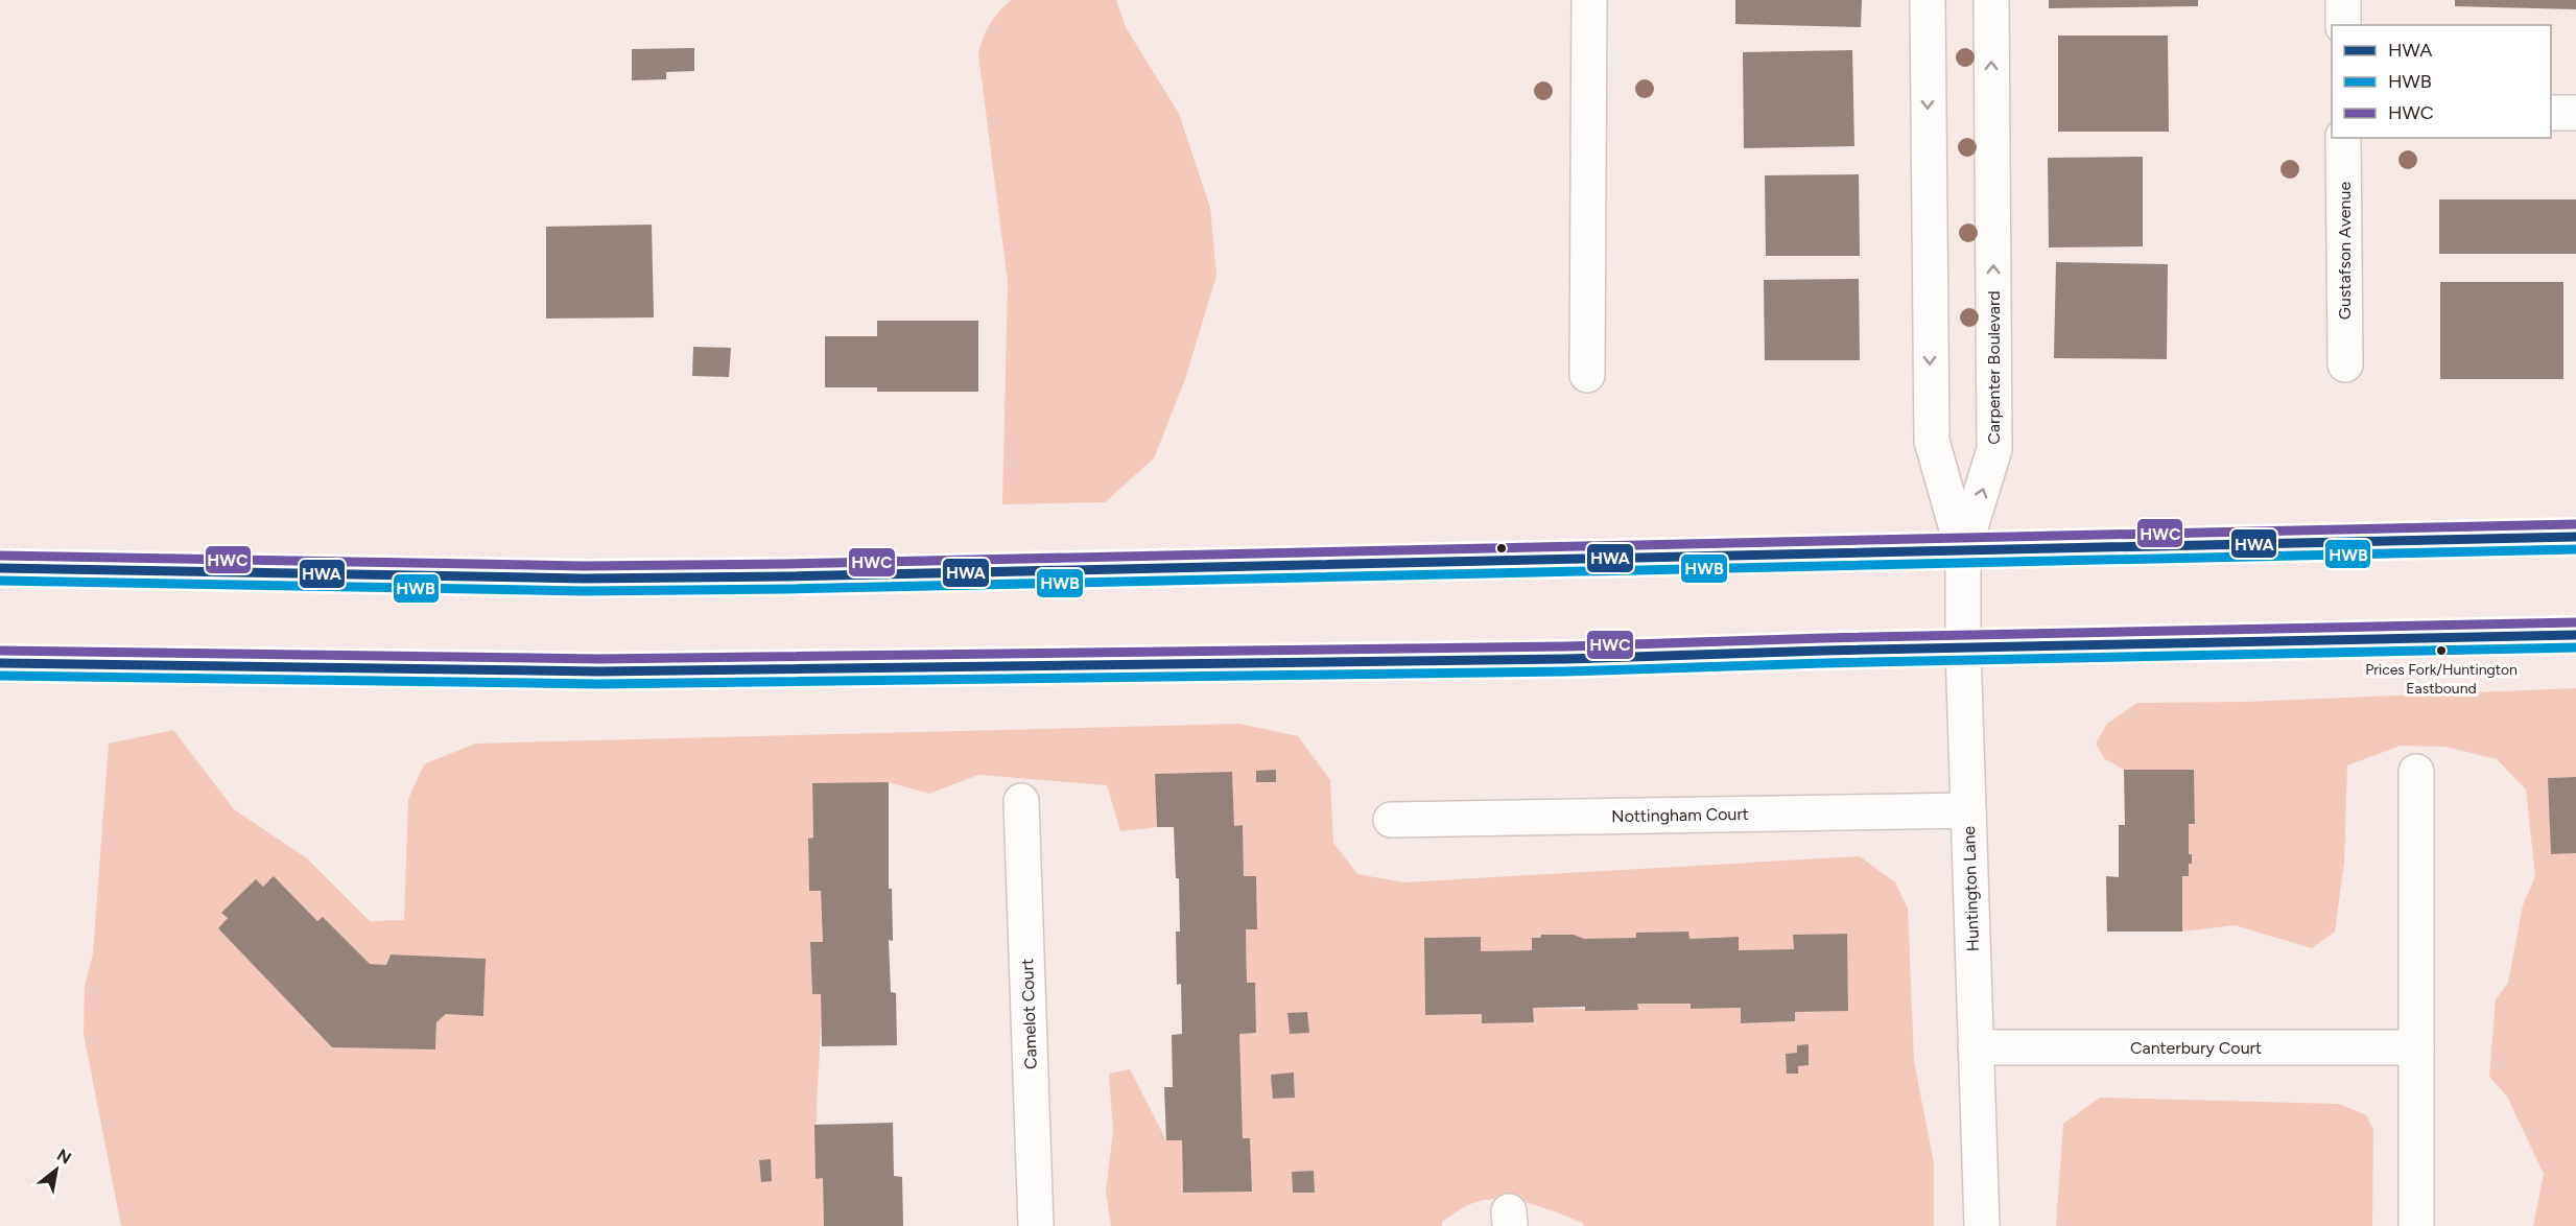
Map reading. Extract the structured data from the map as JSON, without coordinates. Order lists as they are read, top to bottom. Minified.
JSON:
{"streets":{"main road":["Gustafson Avenue","Carpenter Boulevard","Nottingham Court","Huntington Lane","Camelot Court","Canterbury Court"]},"crossings":[["Carpenter Boulevard","Huntington Lane"],["Nottingham Court","Huntington Lane"],["Huntington Lane","Canterbury Court"]],"places":["Prices Fork/Huntington Eastbound"],"lines":["transit line HWC","transit line HWA","transit line HWB"],"legend":["HWA","HWB","HWC"],"north":"top right"}
